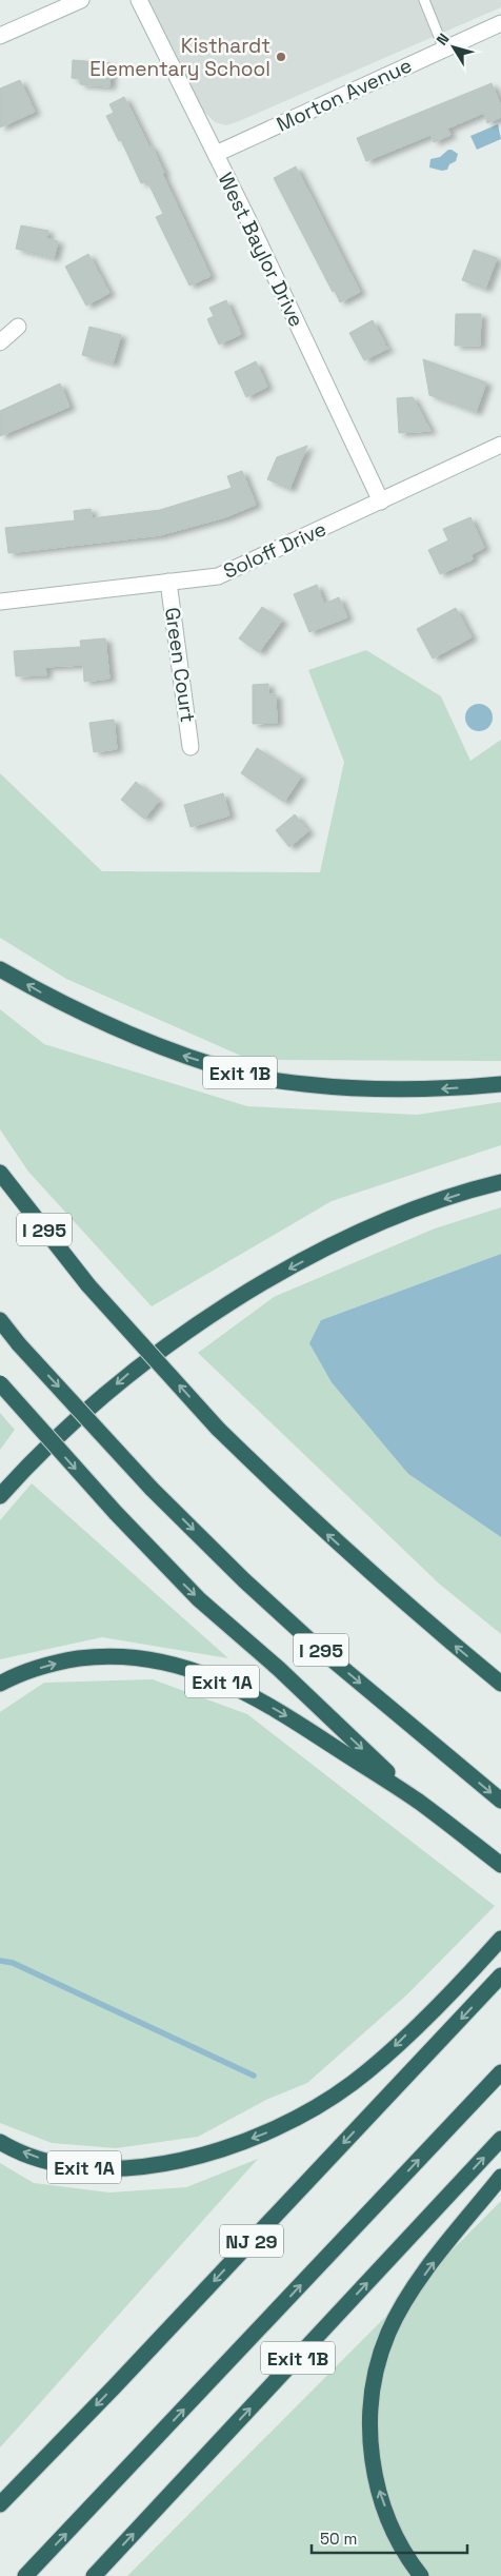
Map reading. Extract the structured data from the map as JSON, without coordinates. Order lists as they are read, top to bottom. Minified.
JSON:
{"streets":{"highway":["Exit 1B","I 295","Exit 1A","NJ 29"],"street":["Morton Avenue","West Baylor Drive","Soloff Drive","Green Court"]},"crossings":[["Morton Avenue","West Baylor Drive"],["West Baylor Drive","Soloff Drive"],["Soloff Drive","Green Court"]],"places":["Kisthardt Elementary School"],"scale_bar":"50 m","north":"top left"}
